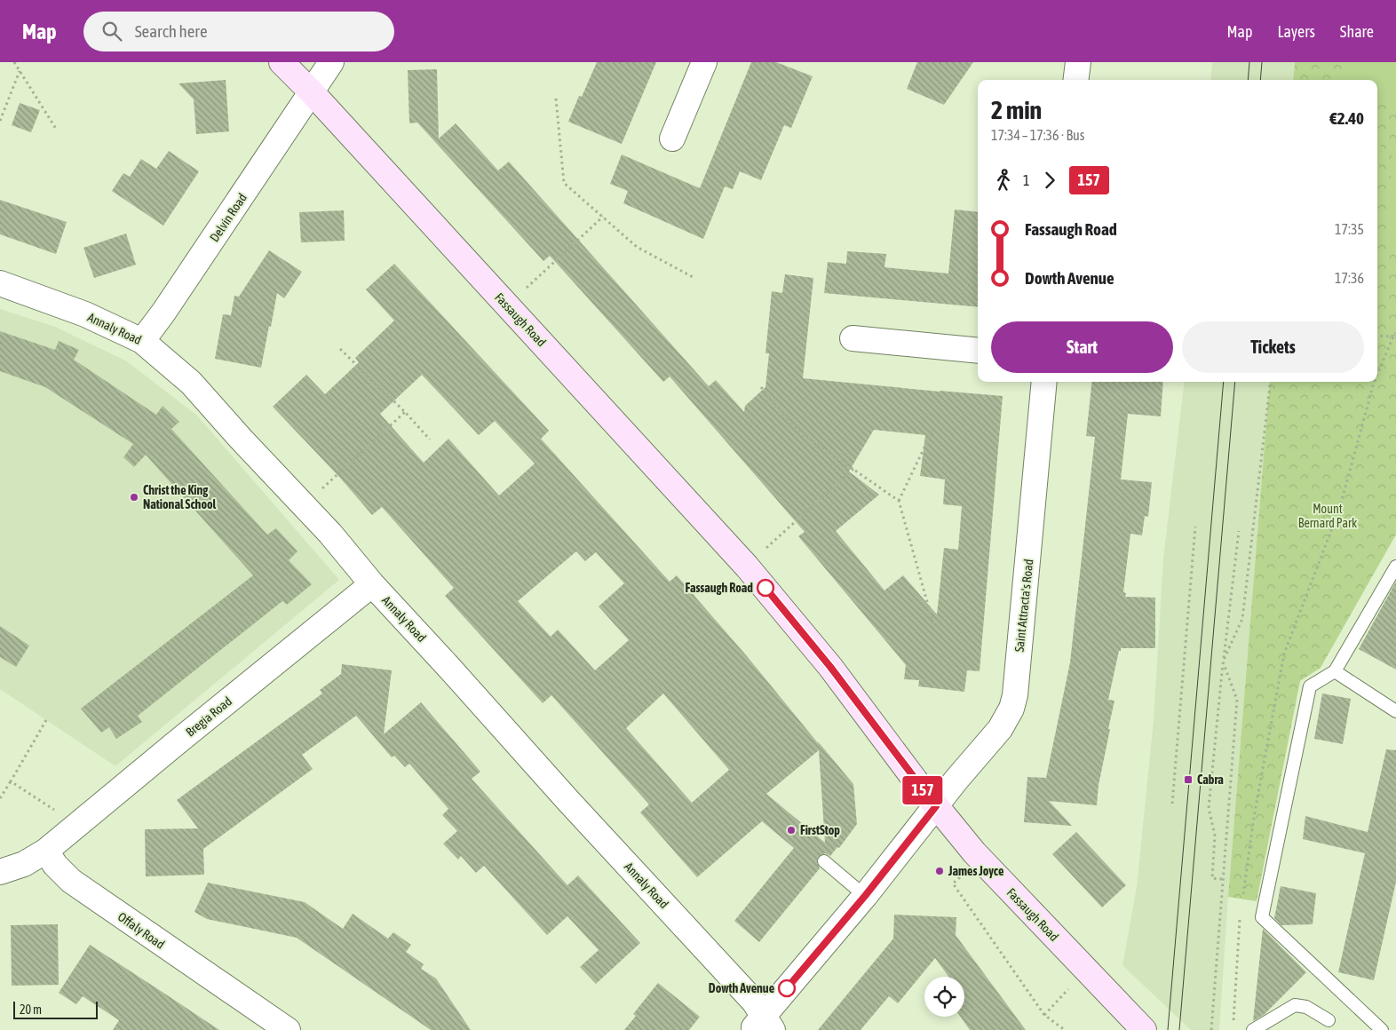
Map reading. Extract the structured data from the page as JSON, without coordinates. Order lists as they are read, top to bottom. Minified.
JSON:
{"streets":{"street":["Delvin Road","Fassaugh Road","Annaly Road","Saint Attracta's Road","Bregia Road","Offaly Road"]},"crossings":[["Delvin Road","Fassaugh Road"],["Delvin Road","Annaly Road"],["Fassaugh Road","Saint Attracta's Road"],["Annaly Road","Bregia Road"],["Bregia Road","Offaly Road"]],"parks":["Mount Bernard Park"],"places":{"other":["Christ the King National School","Fassaugh Road","FirstStop","James Joyce","Dowth Avenue"],"transit":["Cabra"]},"lines":["bus line 157"],"scale_bar":"20 m","page":{"header":"Map","search":"Search here","nav":["Map","Layers","Share"],"on_map":"157","heading":["2 min","17:34 – 17:36 · Bus","€2.40"],"legs":["1","157"],"list":[{"name":"Fassaugh Road","value":"17:35"},{"name":"Dowth Avenue","value":"17:36"}],"buttons":["Start","Tickets"],"scale":"20 m"}}
